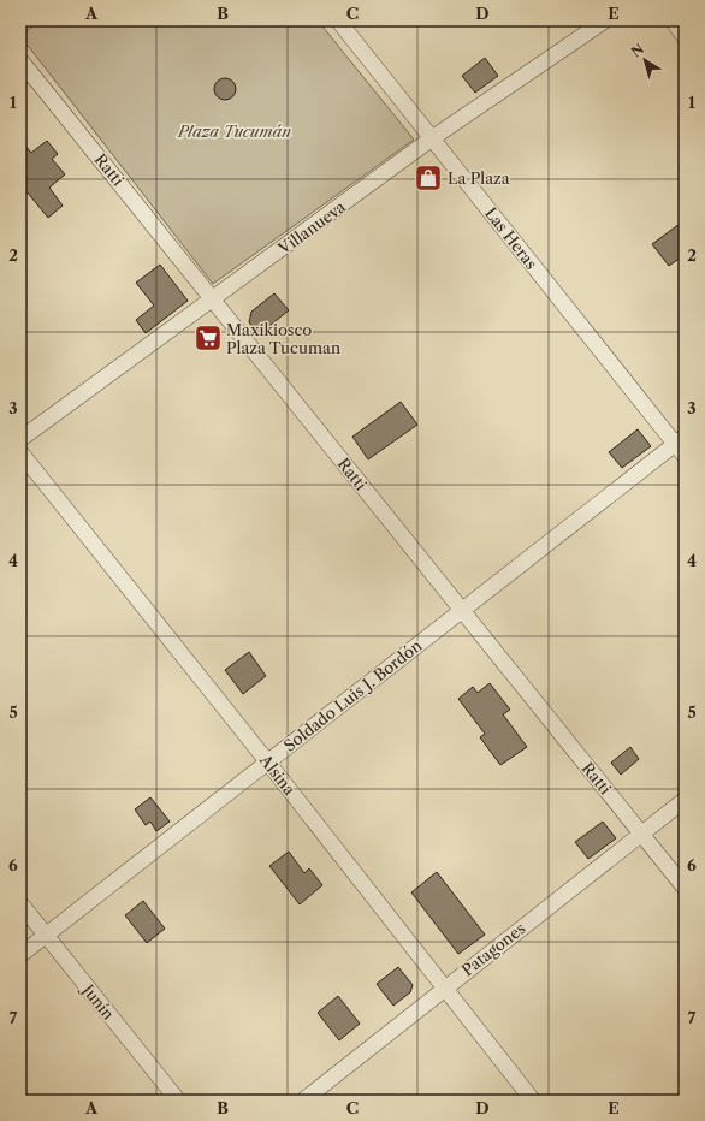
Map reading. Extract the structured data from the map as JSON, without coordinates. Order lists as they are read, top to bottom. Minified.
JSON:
{"streets":{"street":["Ratti","Villanueva","Las Heras","Soldado Luis J. Bordón","Alsina","Patagones","Junín"]},"crossings":[["Ratti","Villanueva"],["Ratti","Soldado Luis J. Bordón"],["Ratti","Patagones"],["Villanueva","Las Heras"],["Las Heras","Soldado Luis J. Bordón"],["Soldado Luis J. Bordón","Alsina"],["Soldado Luis J. Bordón","Junín"],["Alsina","Patagones"]],"parks":["Plaza Tucumán"],"places":{"shop":["La Plaza"],"supermarket":["Maxikiosco Plaza Tucuman"]},"north":"top left","grid":{"columns":["A","B","C","D","E"],"rows":["1","2","3","4","5","6","7"]}}
